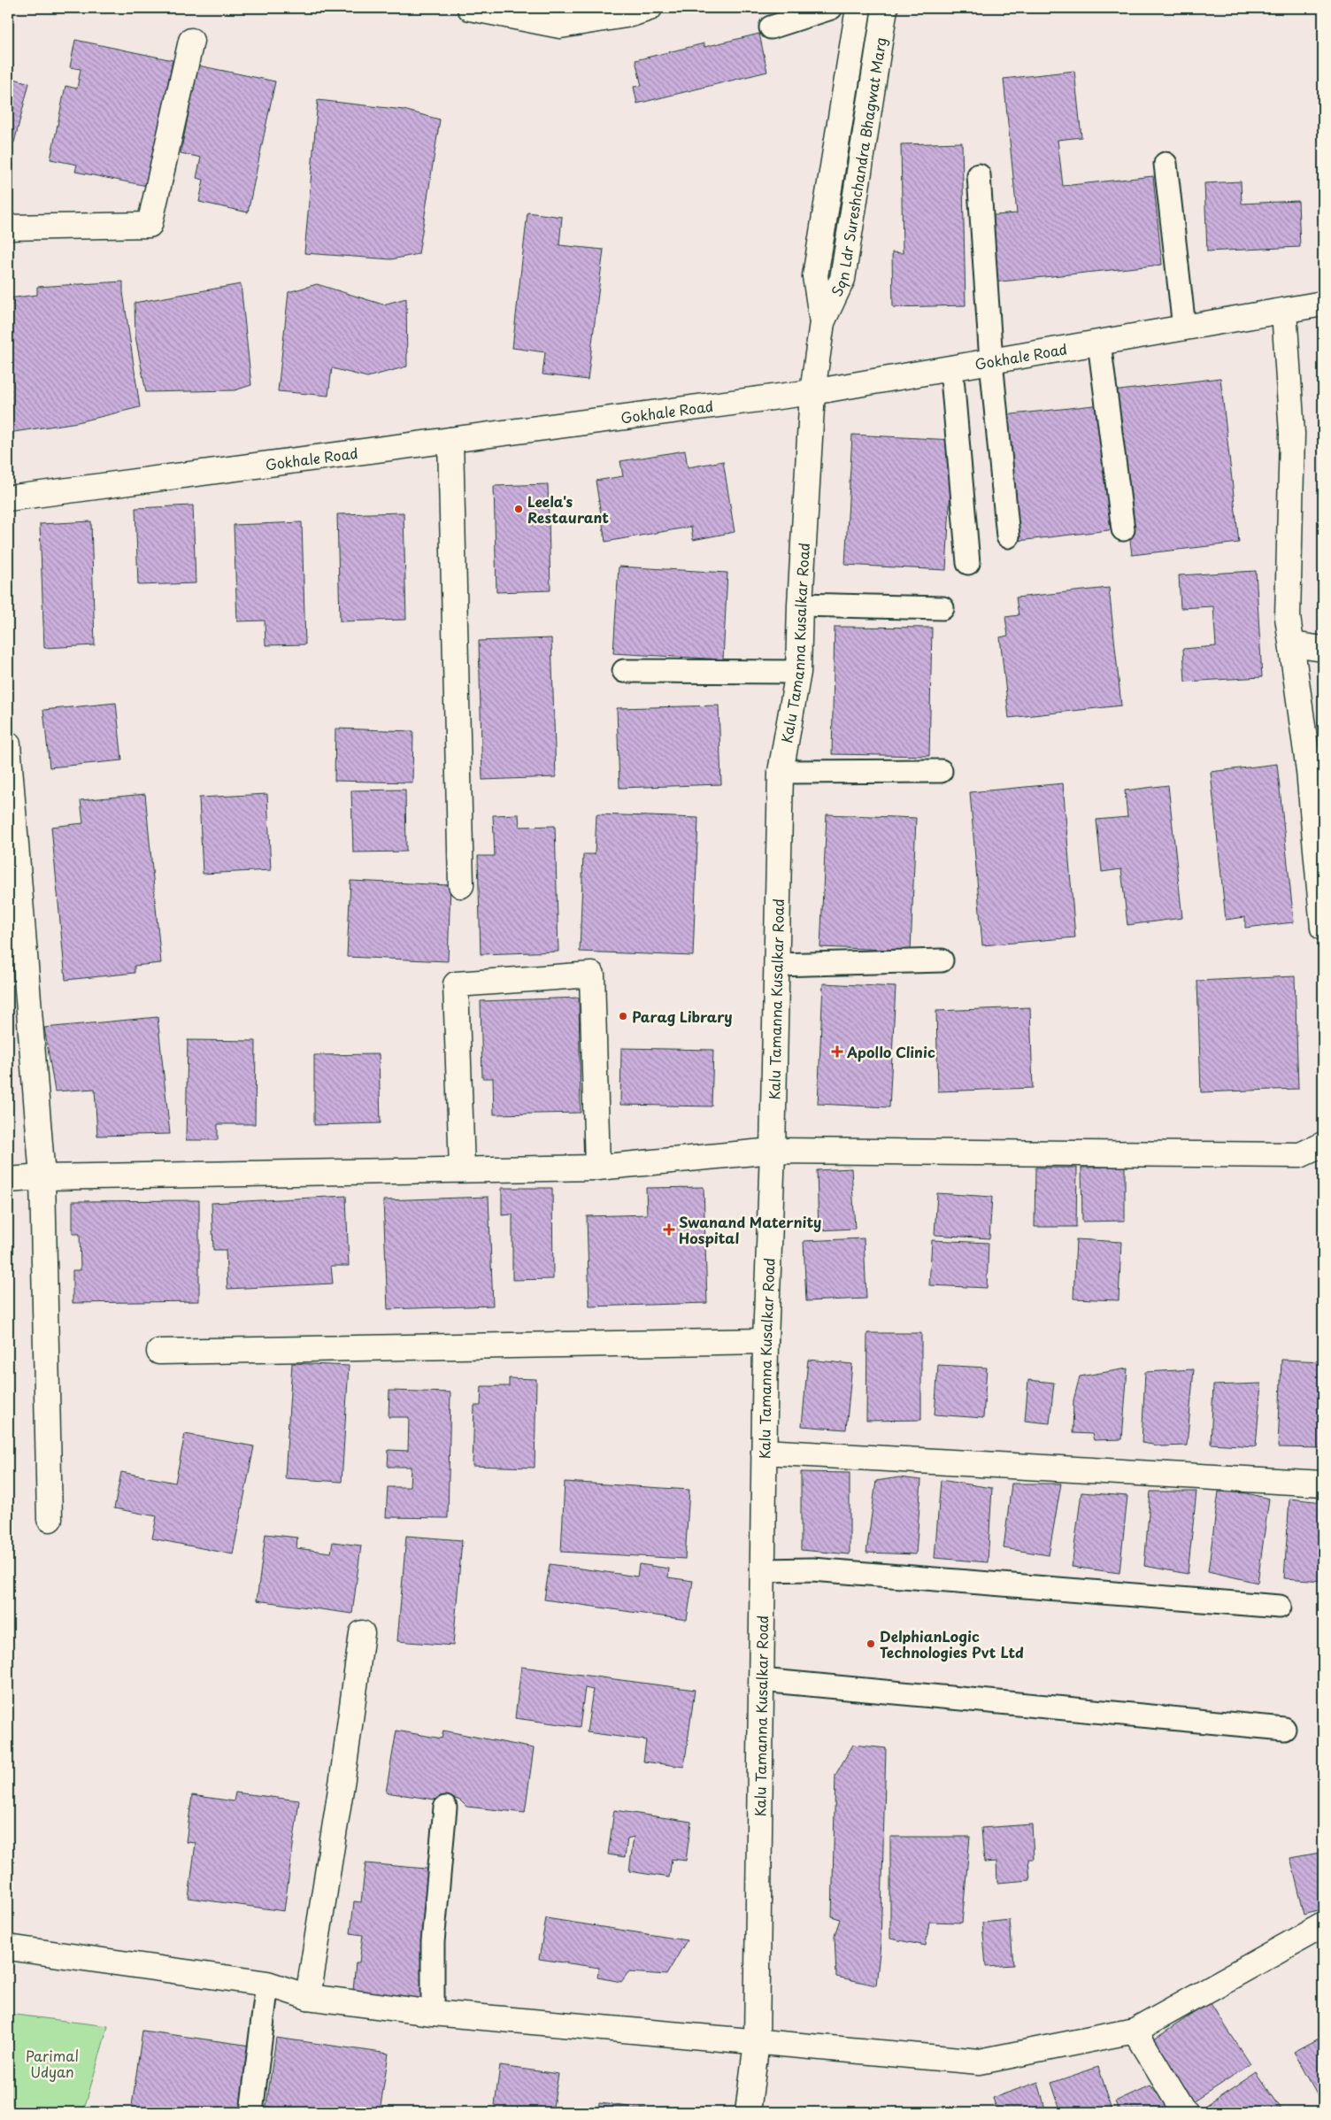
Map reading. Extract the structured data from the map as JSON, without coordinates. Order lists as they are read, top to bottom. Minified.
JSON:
{"streets":{"street":["Sqn Ldr Sureshchandra Bhagwat Marg","Gokhale Road","Kalu Tamanna Kusalkar Road"]},"crossings":[["Sqn Ldr Sureshchandra Bhagwat Marg","Gokhale Road"],["Sqn Ldr Sureshchandra Bhagwat Marg","Kalu Tamanna Kusalkar Road"],["Gokhale Road","Kalu Tamanna Kusalkar Road"]],"parks":["Parimal Udyan"],"places":{"other":["Leela's Restaurant","Parag Library","DelphianLogic Technologies Pvt Ltd"],"health":["Apollo Clinic","Swanand Maternity Hospital"]}}
